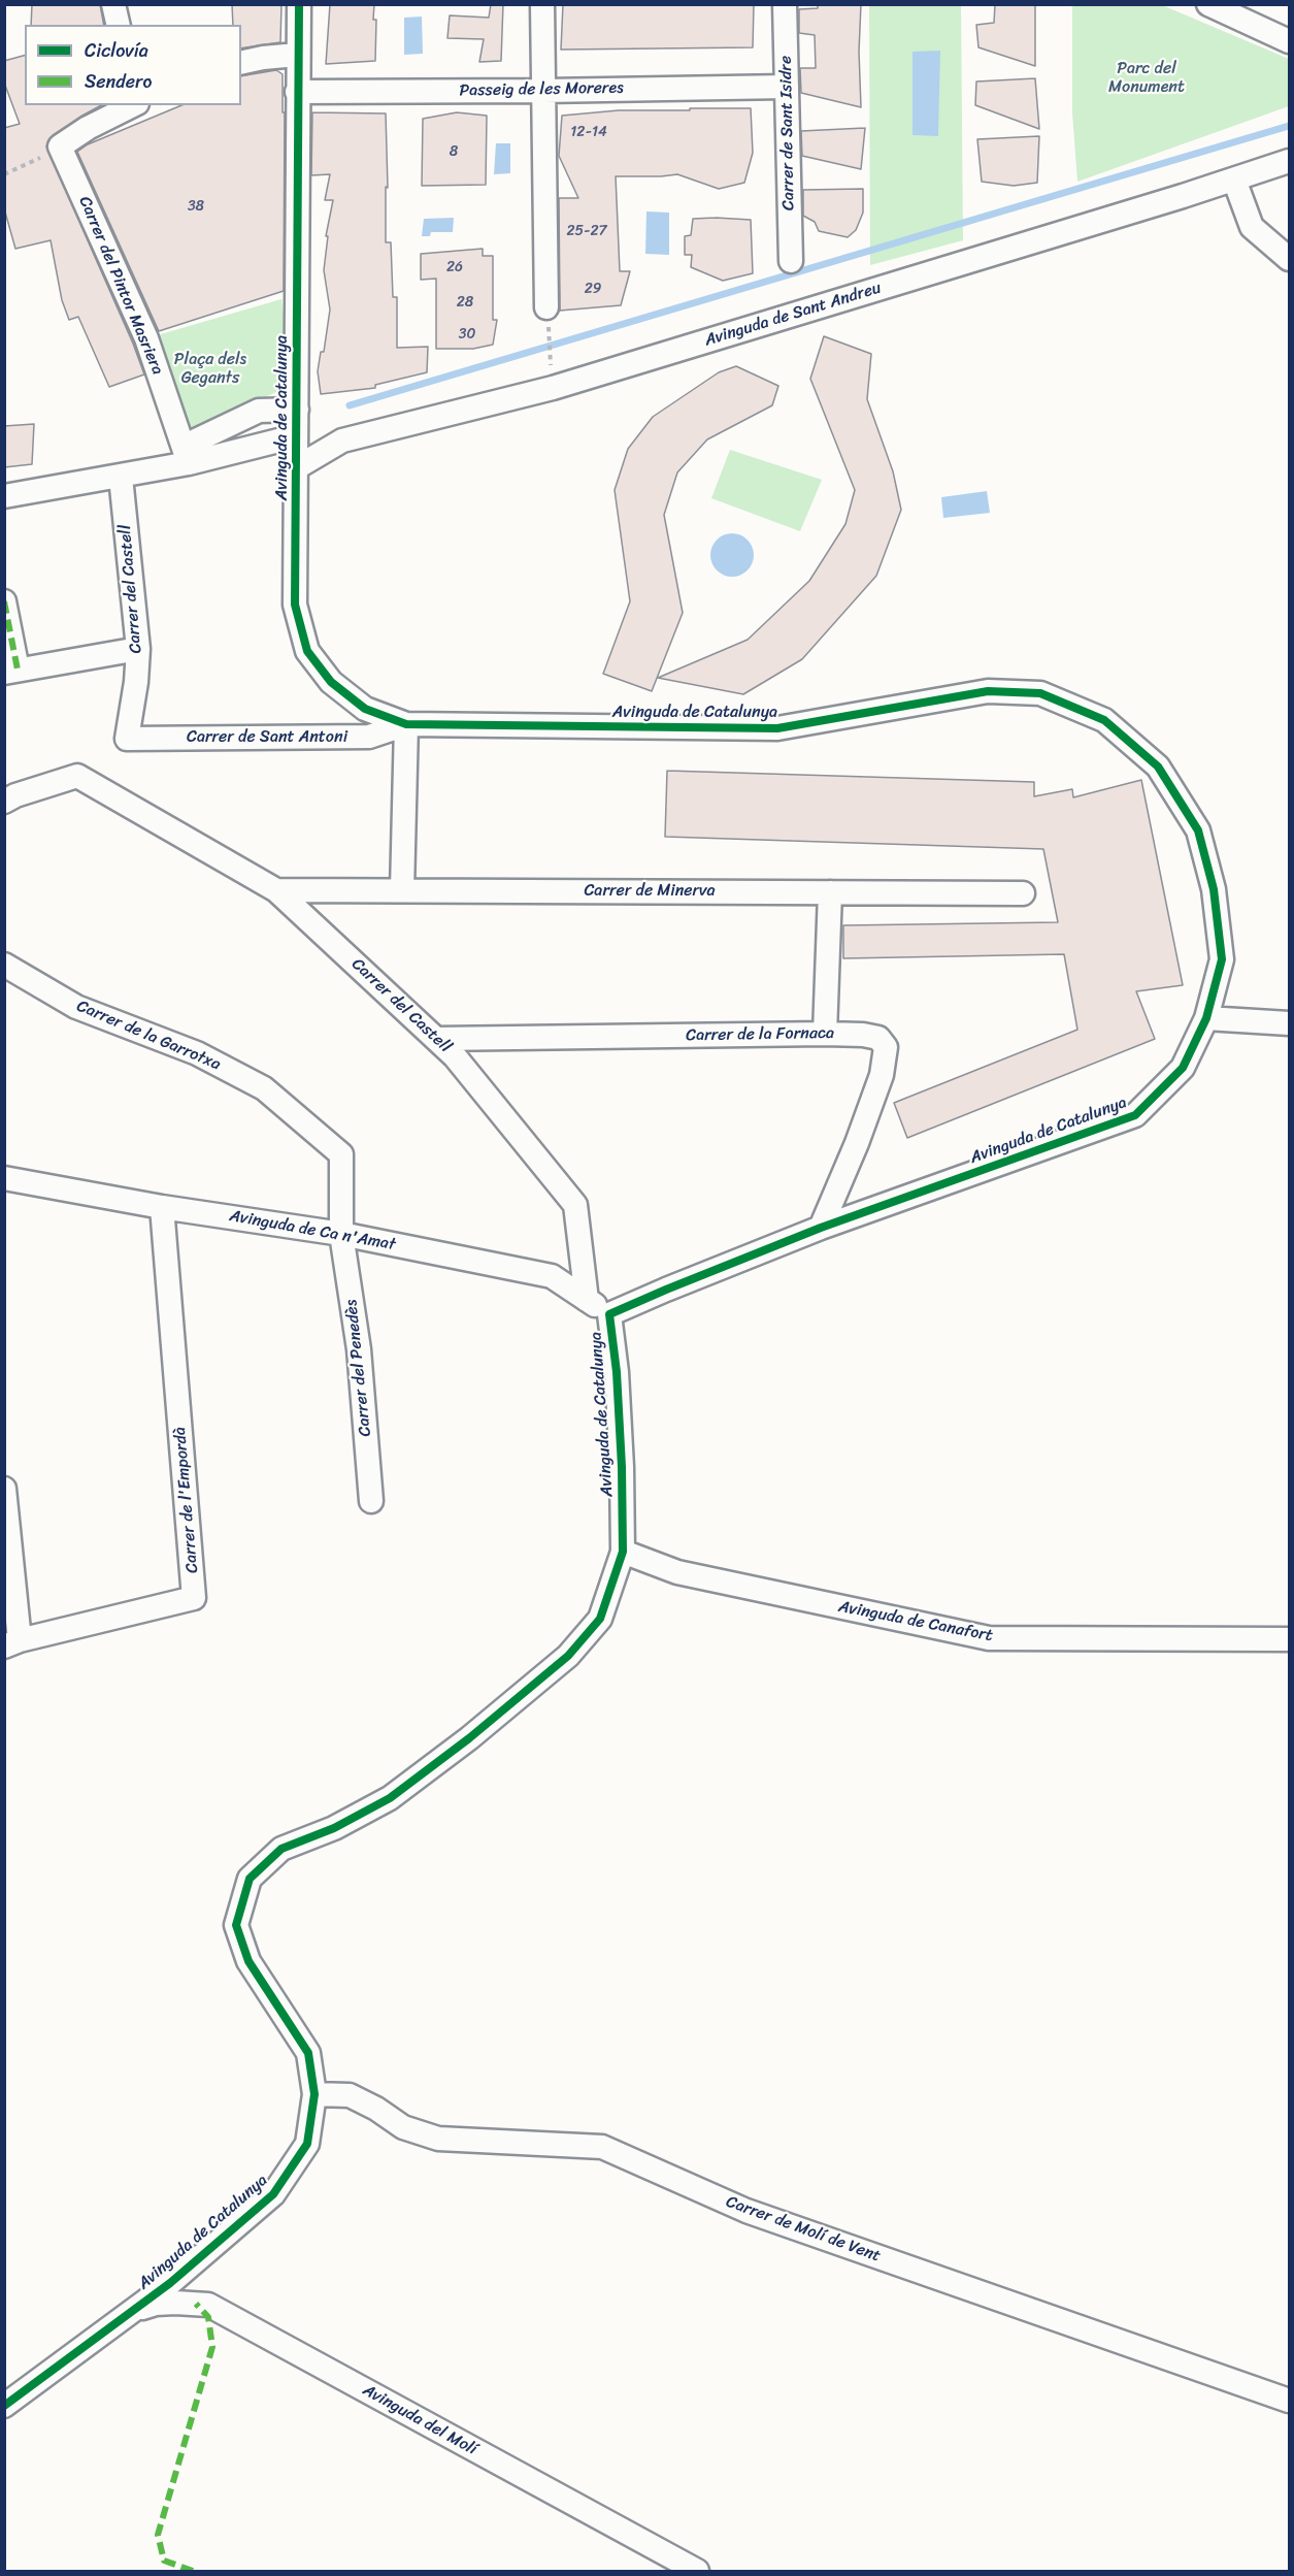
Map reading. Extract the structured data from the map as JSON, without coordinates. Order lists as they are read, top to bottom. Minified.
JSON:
{"streets":{"street":["Passeig de les Moreres","Carrer de Sant Isidre","Carrer del Pintor Masriera","Avinguda de Sant Andreu","Avinguda de Catalunya","Carrer del Castell","Carrer de Sant Antoni","Carrer de Minerva","Carrer de la Fornaca","Carrer de la Garrotxa","Avinguda de Ca n'Amat","Carrer del Penedès","Carrer de l'Empordà","Avinguda de Canafort","Carrer de Molí de Vent","Avinguda del Molí"]},"crossings":[["Passeig de les Moreres","Carrer de Sant Isidre"],["Passeig de les Moreres","Avinguda de Catalunya"],["Avinguda de Sant Andreu","Avinguda de Catalunya"],["Avinguda de Catalunya","Carrer de Sant Antoni"],["Avinguda de Catalunya","Carrer de la Fornaca"],["Avinguda de Catalunya","Avinguda de Ca n'Amat"],["Avinguda de Catalunya","Avinguda de Canafort"],["Avinguda de Catalunya","Carrer de Molí de Vent"],["Avinguda de Catalunya","Avinguda del Molí"],["Carrer del Castell","Carrer de Sant Antoni"],["Carrer del Castell","Carrer de Minerva"],["Carrer del Castell","Carrer de la Fornaca"],["Carrer del Castell","Avinguda de Ca n'Amat"],["Carrer de la Garrotxa","Avinguda de Ca n'Amat"],["Carrer de la Garrotxa","Carrer del Penedès"],["Avinguda de Ca n'Amat","Carrer del Penedès"],["Avinguda de Ca n'Amat","Carrer de l'Empordà"]],"parks":["Parc del Monument","Plaça dels Gegants"],"house_numbers":["12-14","8","38","25-27","26","29","28","30"],"legend":["Ciclovía","Sendero"]}
